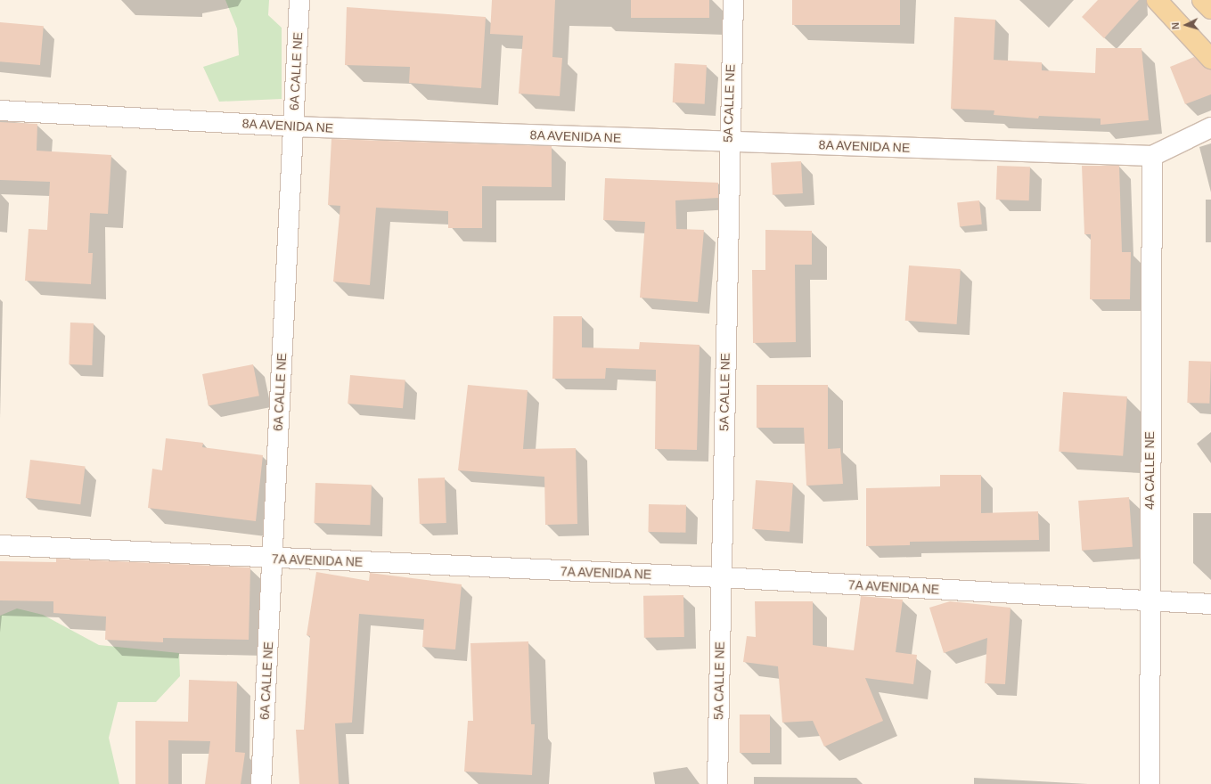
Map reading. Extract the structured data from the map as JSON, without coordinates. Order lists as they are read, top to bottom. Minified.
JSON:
{"streets":{"street":["6A CALLE NE","5A CALLE NE","8A AVENIDA NE","4A CALLE NE","7A AVENIDA NE"]},"crossings":[["6A CALLE NE","8A AVENIDA NE"],["6A CALLE NE","7A AVENIDA NE"],["5A CALLE NE","8A AVENIDA NE"],["5A CALLE NE","7A AVENIDA NE"],["8A AVENIDA NE","4A CALLE NE"],["4A CALLE NE","7A AVENIDA NE"]],"north":"left"}
